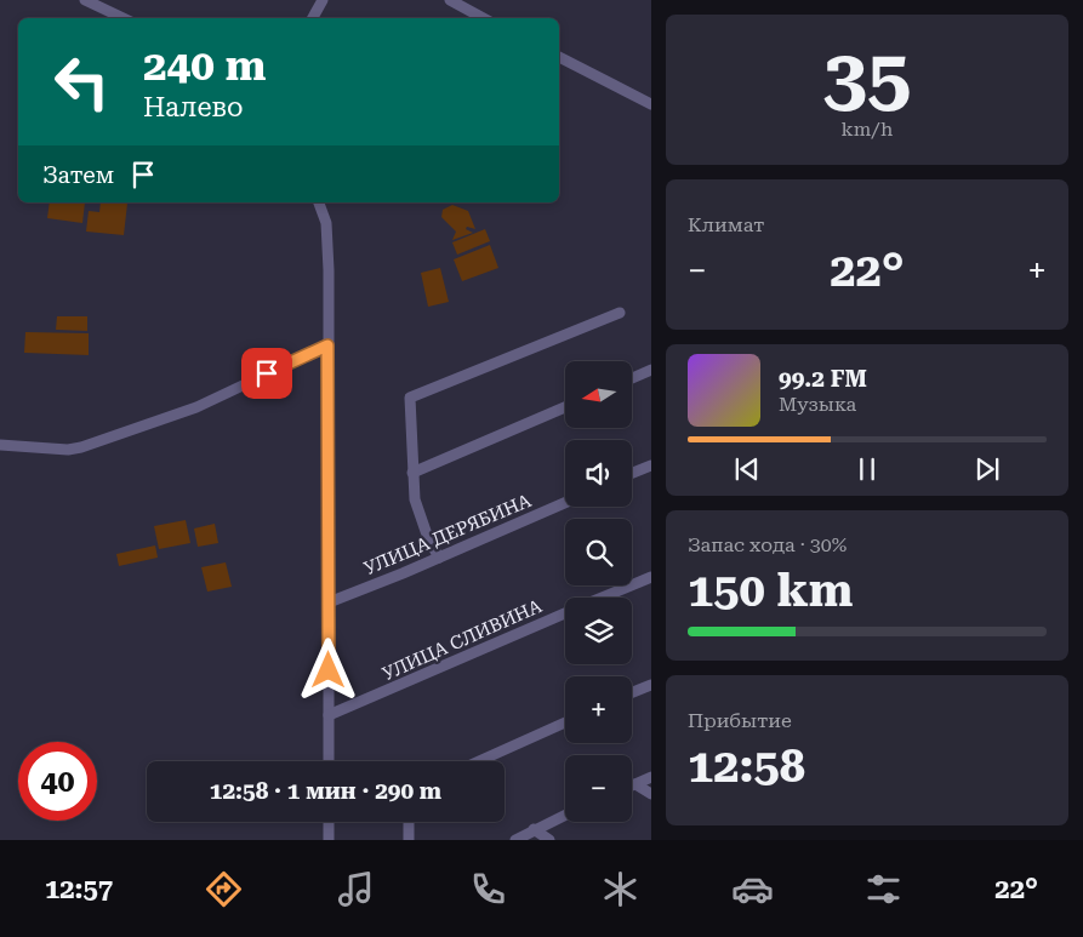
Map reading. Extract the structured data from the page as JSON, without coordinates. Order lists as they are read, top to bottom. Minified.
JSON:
{"streets":{"street":["УЛИЦА ДЕРЯБИНА","УЛИЦА СЛИВИНА"]},"north":"left","page":{"tile":[["35","km/h"],"Климат",["Запас хода · 30%","150 km"],["Прибытие","12:58"]],"turn":["240 m","Налево"],"then":"Затем","heat":["−","22°","+"],"song":["99.2 FM","Музыка"],"map_buttons":["+","−"],"limit":"40","trip":"12:58 · 1 мин · 290 m","tabs":["12:57","22°"]}}
